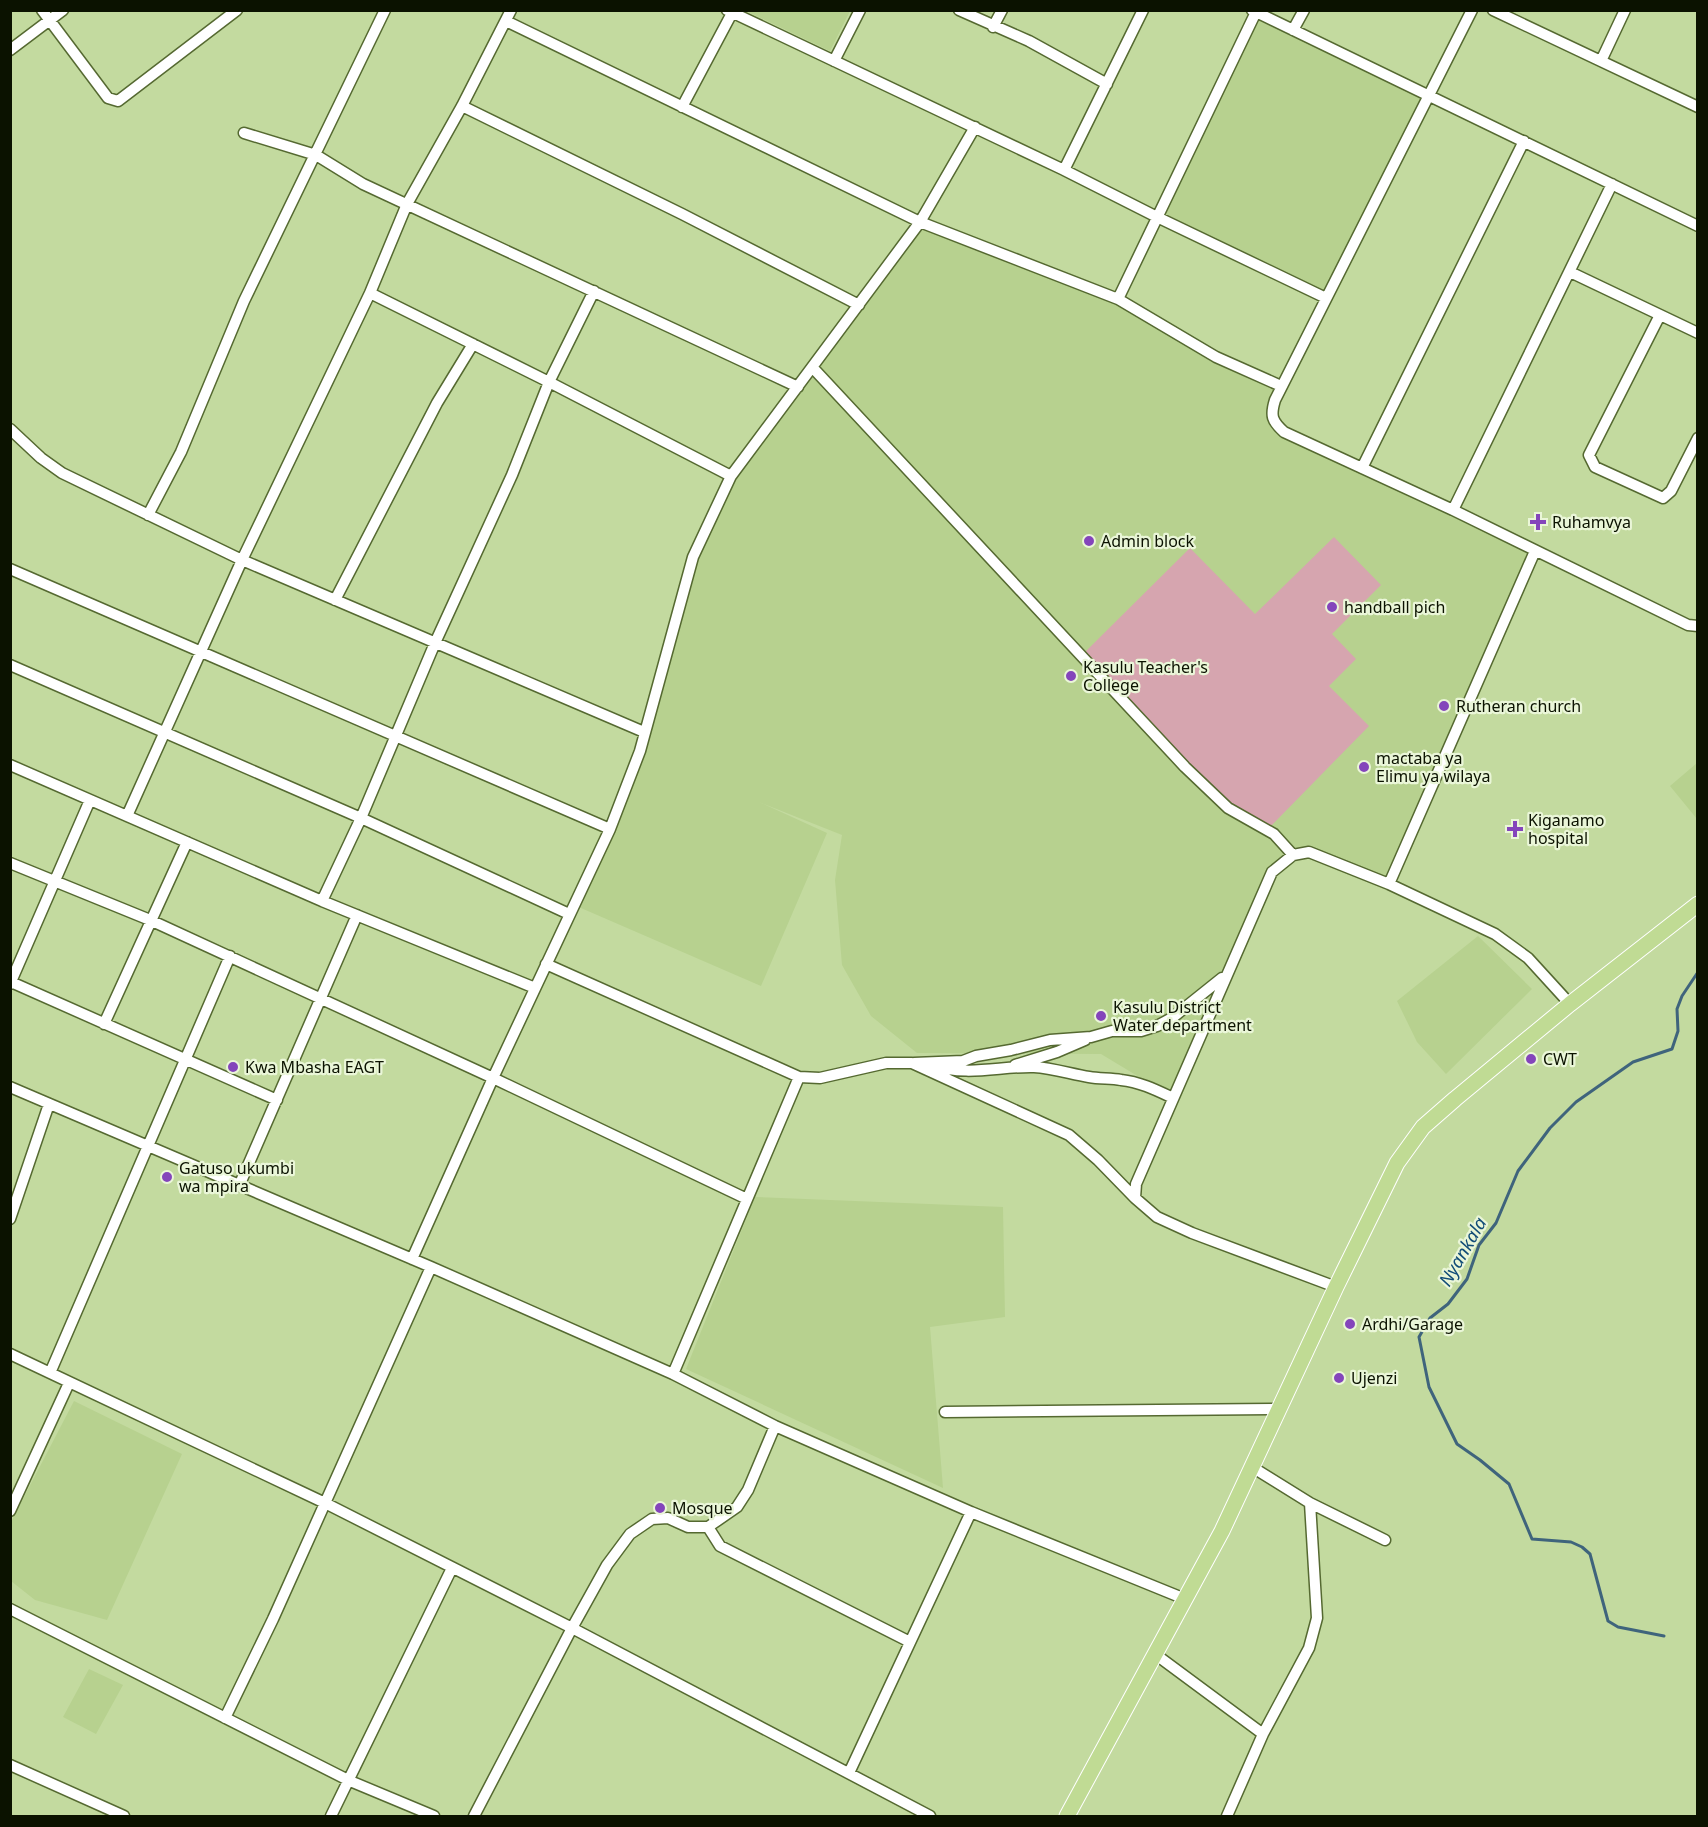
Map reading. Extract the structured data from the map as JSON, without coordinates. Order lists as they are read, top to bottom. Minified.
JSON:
{"water":["Nyankala"],"places":{"health":["Ruhamvya","Kiganamo hospital"],"other":["Admin block","handball pich","Kasulu Teacher's College","Rutheran church","mactaba ya Elimu ya wilaya","Kasulu District Water department","CWT","Kwa Mbasha EAGT","Gatuso ukumbi wa mpira","Ardhi/Garage","Ujenzi","Mosque"]}}
